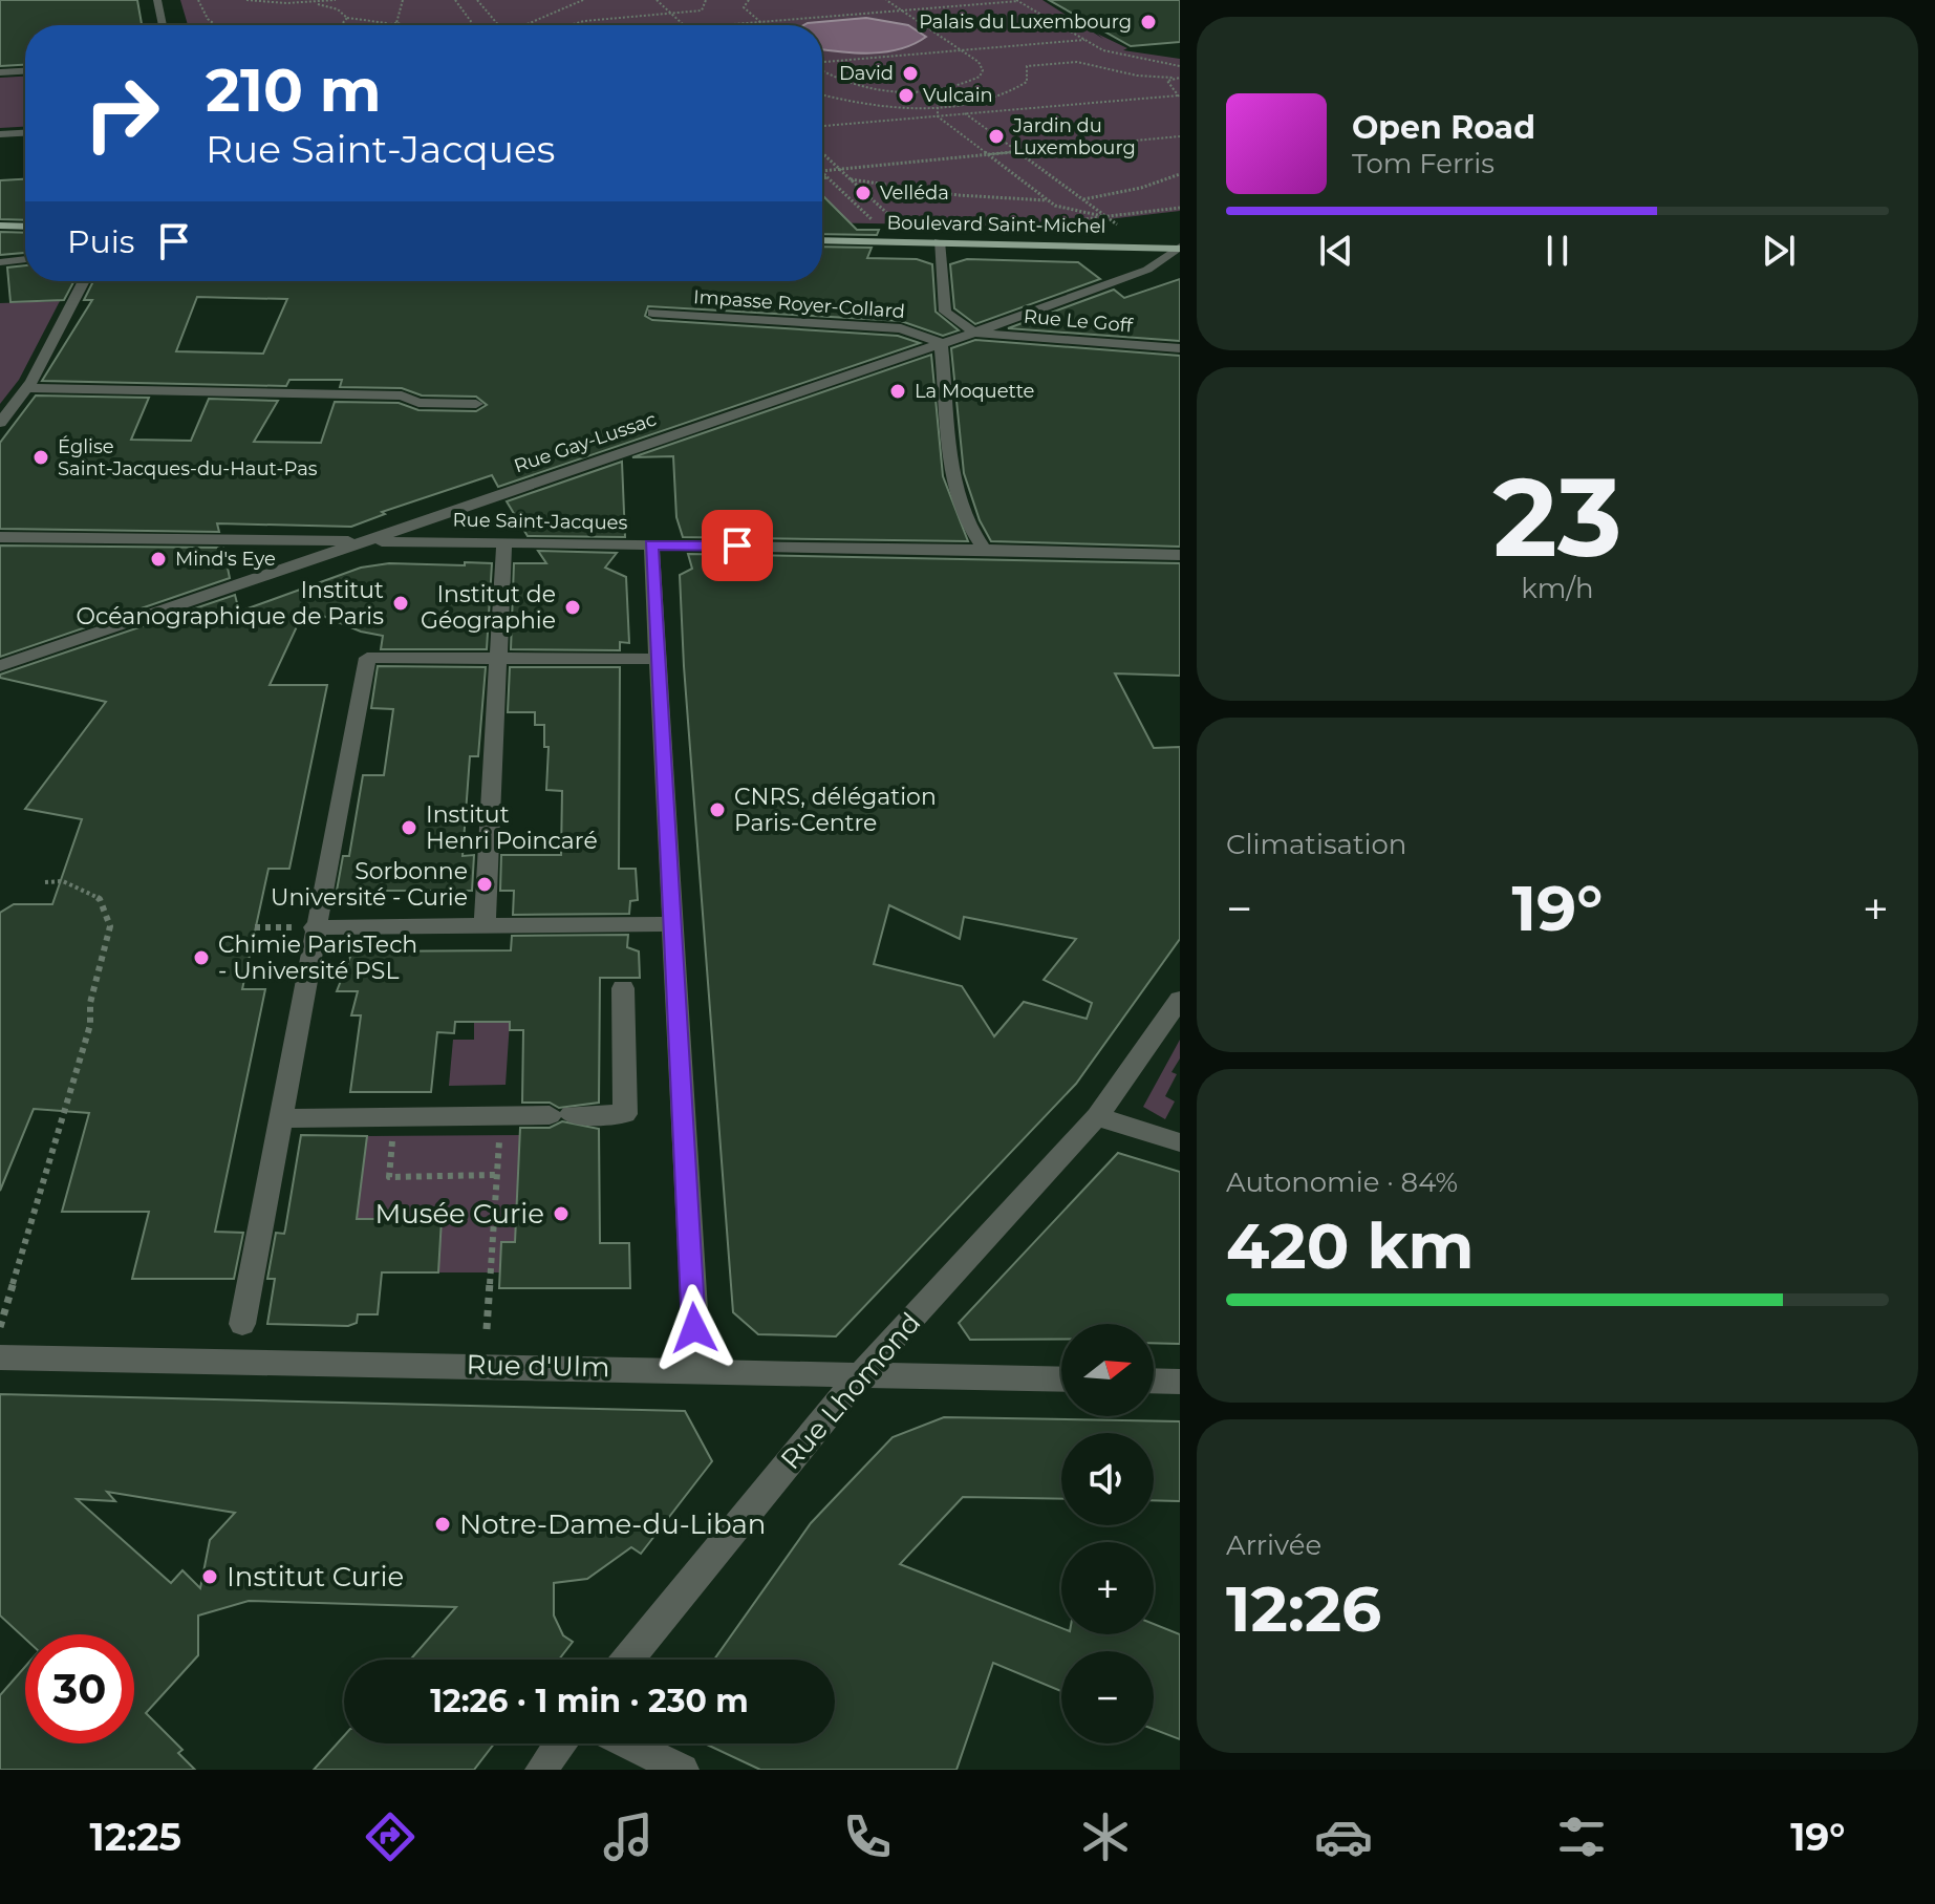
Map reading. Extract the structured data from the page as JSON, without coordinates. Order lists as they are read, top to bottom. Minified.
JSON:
{"streets":{"main road":["Boulevard Saint-Michel"],"street":["Impasse Royer-Collard","Rue Le Goff","Rue Gay-Lussac","Rue Saint-Jacques","Rue d'Ulm","Rue Lhomond"]},"crossings":[["Boulevard Saint-Michel","Rue Gay-Lussac"],["Impasse Royer-Collard","Rue Gay-Lussac"],["Rue Le Goff","Rue Gay-Lussac"],["Rue Gay-Lussac","Rue Saint-Jacques"],["Rue d'Ulm","Rue Lhomond"]],"places":["Palais du Luxembourg","David","Vulcain","Jardin du Luxembourg","Velléda","La Moquette","Église Saint-Jacques-du-Haut-Pas","Mind's Eye","Institut Océanographique de Paris","Institut de Géographie","CNRS, délégation Paris-Centre","Institut Henri Poincaré","Sorbonne Université - Curie","Chimie ParisTech - Université PSL","Musée Curie","Notre-Dame-du-Liban","Institut Curie"],"north":"right","page":{"turn":["210 m","Rue Saint-Jacques"],"song":["Open Road","Tom Ferris"],"then":"Puis","tile":[["23","km/h"],"Climatisation",["Autonomie · 84%","420 km"],["Arrivée","12:26"]],"heat":["−","19°","+"],"map_buttons":["+","−"],"limit":"30","trip":"12:26 · 1 min · 230 m","tabs":["12:25","19°"]}}
